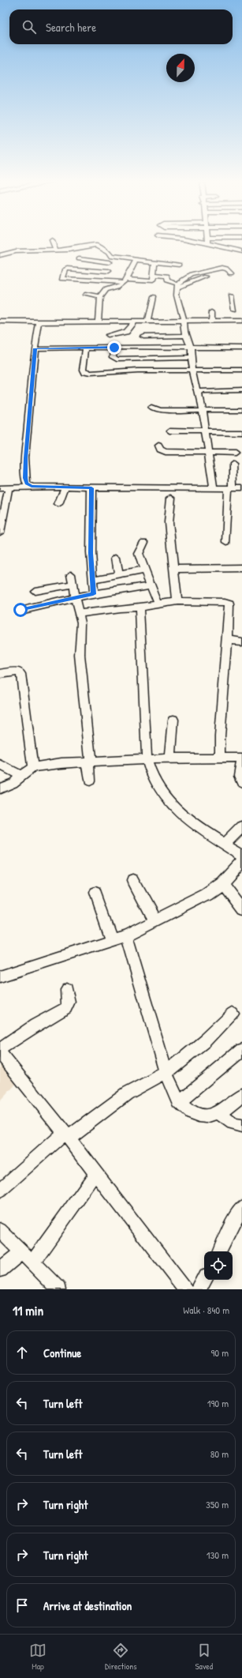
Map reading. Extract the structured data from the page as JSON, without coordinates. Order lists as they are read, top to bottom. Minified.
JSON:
{"north":"top","page":{"search":"Search here","heading":["11 min","Walk · 840 m"],"list":[["Continue","90 m"],["Turn left","190 m"],["Turn left","80 m"],["Turn right","350 m"],["Turn right","130 m"],"Arrive at destination"],"nav":["Map","Directions","Saved"]}}
